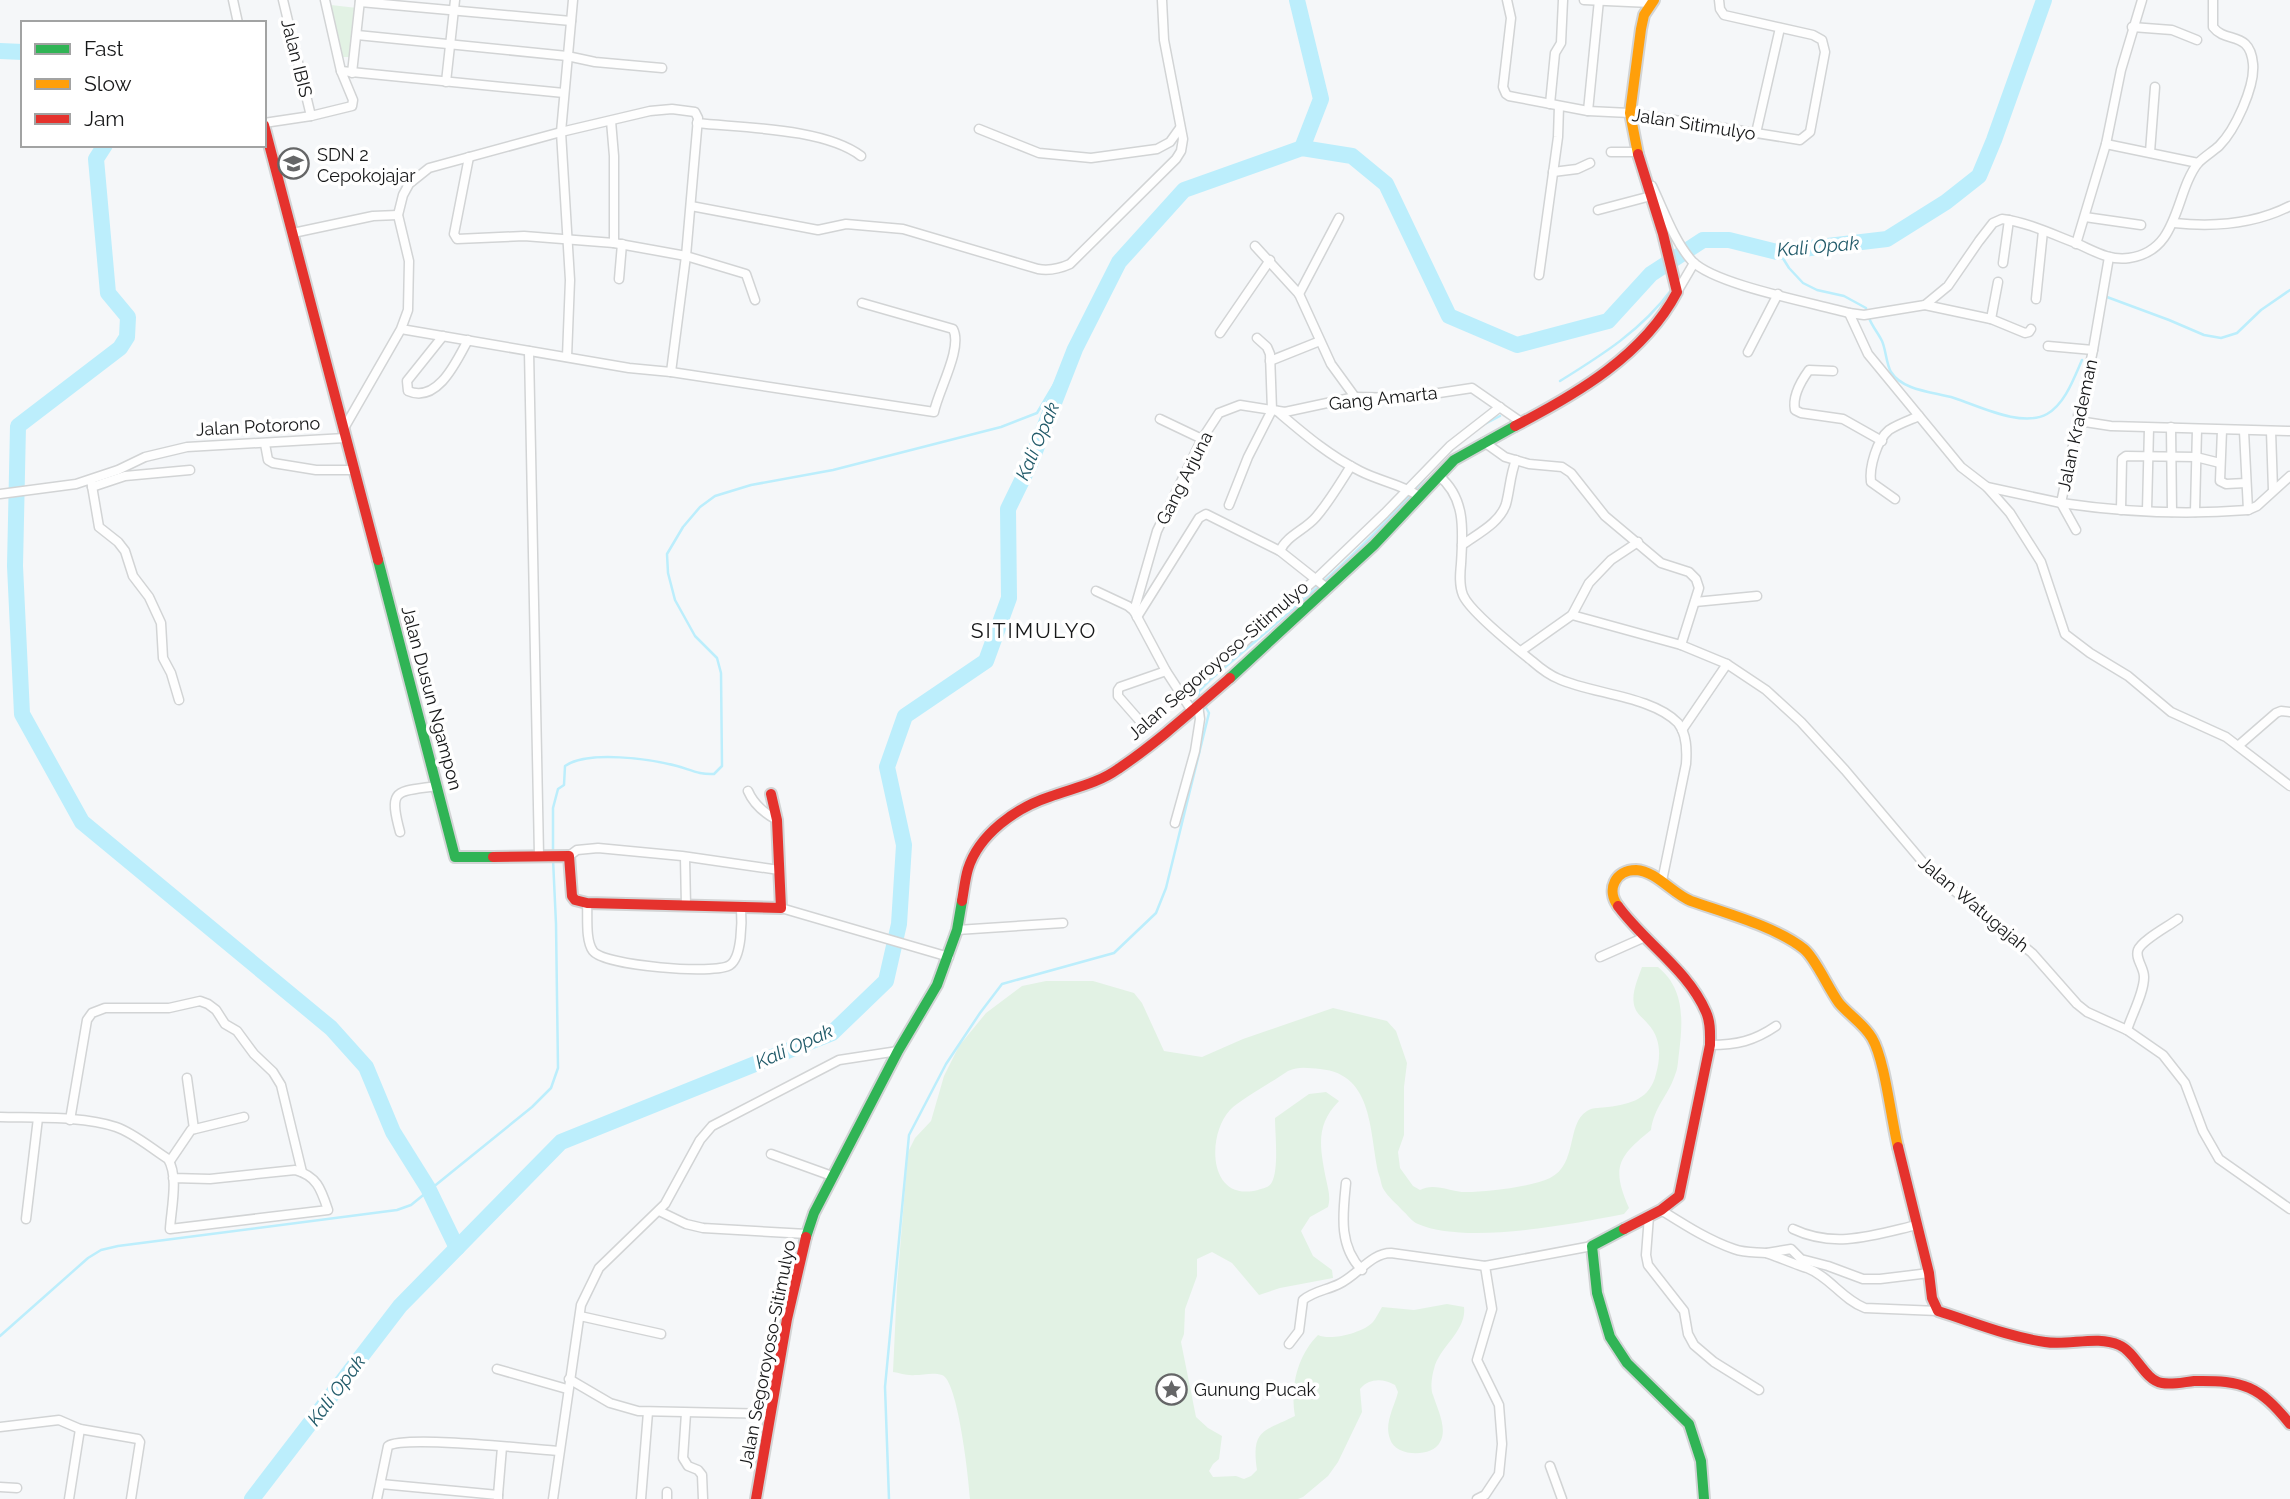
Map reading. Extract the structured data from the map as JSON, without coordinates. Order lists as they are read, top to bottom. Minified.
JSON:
{"streets":{"street":["Jalan IBIS","Jalan Sitimulyo","Gang Amarta","Jalan Krademan","Jalan Potorono","Gang Arjuna","Jalan Segoroyoso-Sitimulyo","Jalan Dusun Ngampon","Jalan Watugajah"]},"crossings":[["Gang Amarta","Gang Arjuna"],["Gang Amarta","Jalan Segoroyoso-Sitimulyo"],["Jalan Potorono","Jalan Dusun Ngampon"]],"districts":["SITIMULYO"],"water":["Kali Opak"],"places":{"school or university":["SDN 2 Cepokojajar"],"place":["Gunung Pucak"]},"legend":["Fast","Slow","Jam"]}
